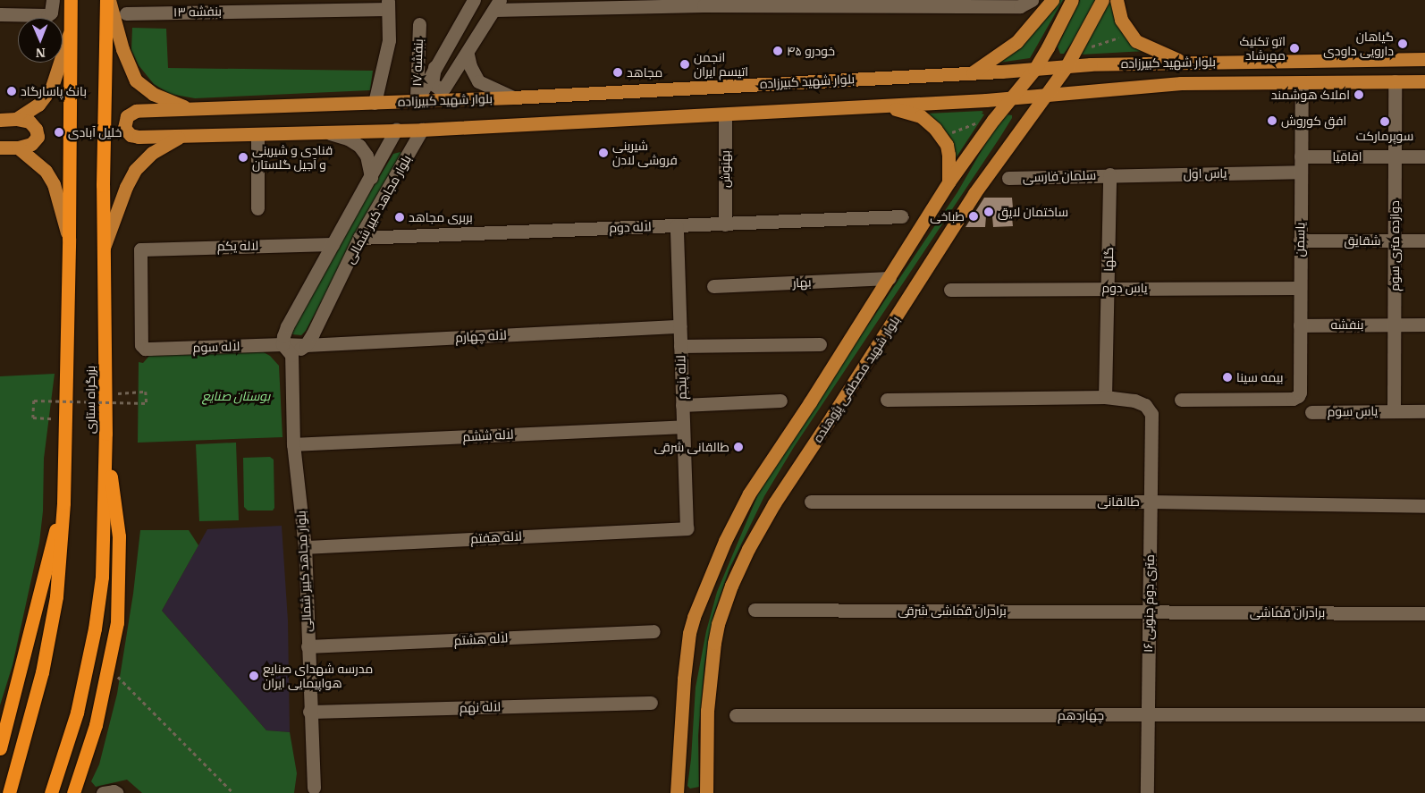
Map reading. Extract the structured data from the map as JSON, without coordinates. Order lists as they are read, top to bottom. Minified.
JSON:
{"streets":{"highway":["بزرگراه ستاری"],"main road":["بلوار شهید کبیرزاده","بلوار شهید مصطفی پژوهنده"],"street":["بنفشه ۱۳","بنفشه ۱۷","اقاقیا","بهنوش","یاس اول","سلمان فارسی","بلوار مجاهد کبیر شمالی","لاله دوم","یاسمن","شقایق","لاله یکم","دوازده متری سوم","گلها","بهار","یاس دوم","بنفشه","لاله چهارم","لاله سوم","لاله پنجم","یاس سوم","لاله ششم","طالقانی","لاله هفتم","۱۶ متری دوم جنوبی","برادران قماشی شرقی","برادران قماشی","لاله هشتم","لاله نهم","چهاردهم"]},"crossings":[["بنفشه ۱۳","بلوار شهید کبیرزاده"],["بنفشه ۱۷","بلوار شهید کبیرزاده"],["بلوار شهید کبیرزاده","بهنوش"],["بلوار شهید کبیرزاده","بلوار مجاهد کبیر شمالی"],["بلوار شهید کبیرزاده","یاسمن"],["بلوار شهید کبیرزاده","دوازده متری سوم"],["بلوار شهید کبیرزاده","بلوار شهید مصطفی پژوهنده"],["اقاقیا","یاسمن"],["اقاقیا","دوازده متری سوم"],["بهنوش","لاله دوم"],["یاس اول","سلمان فارسی"],["یاس اول","یاسمن"],["یاس اول","گلها"],["سلمان فارسی","گلها"],["بلوار مجاهد کبیر شمالی","لاله دوم"],["بلوار مجاهد کبیر شمالی","لاله یکم"],["بلوار مجاهد کبیر شمالی","لاله چهارم"],["بلوار مجاهد کبیر شمالی","لاله سوم"],["بلوار مجاهد کبیر شمالی","لاله ششم"],["بلوار مجاهد کبیر شمالی","لاله هفتم"],["بلوار مجاهد کبیر شمالی","لاله هشتم"],["بلوار مجاهد کبیر شمالی","لاله نهم"],["لاله دوم","لاله پنجم"],["یاسمن","شقایق"],["یاسمن","یاس دوم"],["یاسمن","بنفشه"],["شقایق","دوازده متری سوم"],["لاله یکم","لاله سوم"],["دوازده متری سوم","بنفشه"],["دوازده متری سوم","یاس سوم"],["گلها","یاس دوم"],["گلها","۱۶ متری دوم جنوبی"],["لاله چهارم","لاله سوم"],["لاله چهارم","لاله پنجم"],["لاله پنجم","لاله ششم"],["لاله پنجم","لاله هفتم"],["طالقانی","۱۶ متری دوم جنوبی"],["۱۶ متری دوم جنوبی","برادران قماشی شرقی"],["۱۶ متری دوم جنوبی","برادران قماشی"],["۱۶ متری دوم جنوبی","چهاردهم"],["برادران قماشی شرقی","برادران قماشی"]],"parks":["بوستان صنایع"],"places":["گیاهان دارویی داودی","اتو تکنیک مهرشاد","خودرو ۴۵","انجمن اتیسم ایران","مجاهد","بانک پاسارگاد","املاک هوشمند","افق کوروش","سوپرمارکت","خلیل آبادی","شیرینی فروشی لادن","قنادی و شیرینی و آجیل گلستان","ساختمان لایق","طباخی","بربری مجاهد","بیمه سینا","طالقانی شرقی","مدرسه شهدای صنایع هواپیمایی ایران"],"north":"bottom"}
